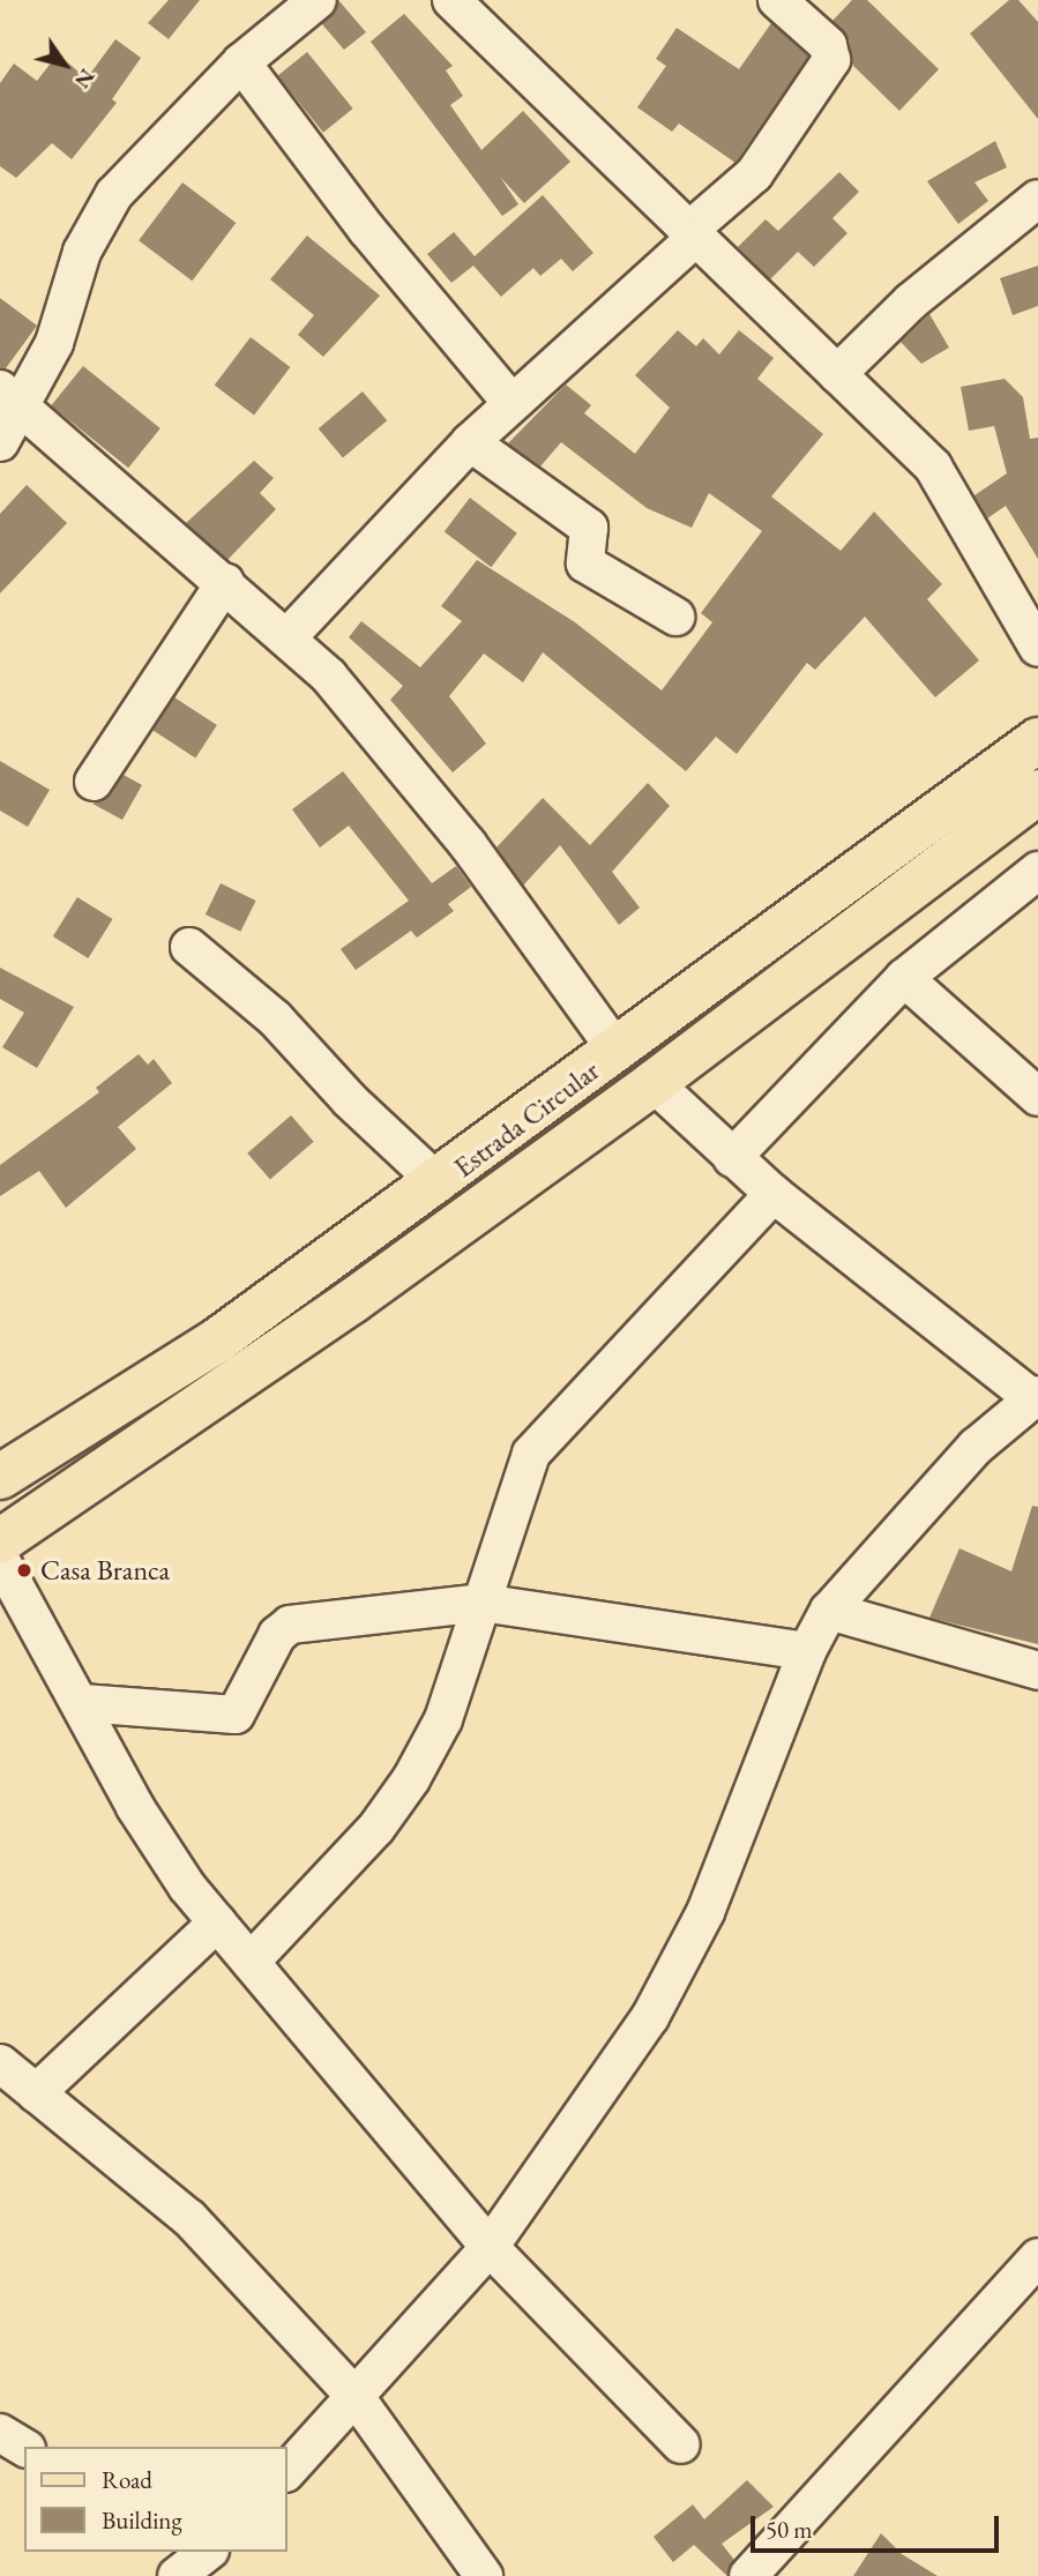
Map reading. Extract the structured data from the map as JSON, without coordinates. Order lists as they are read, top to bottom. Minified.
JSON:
{"streets":{"main road":["Estrada Circular"]},"places":["Casa Branca"],"legend":["Road","Building"],"scale_bar":"50 m","north":"bottom right"}
